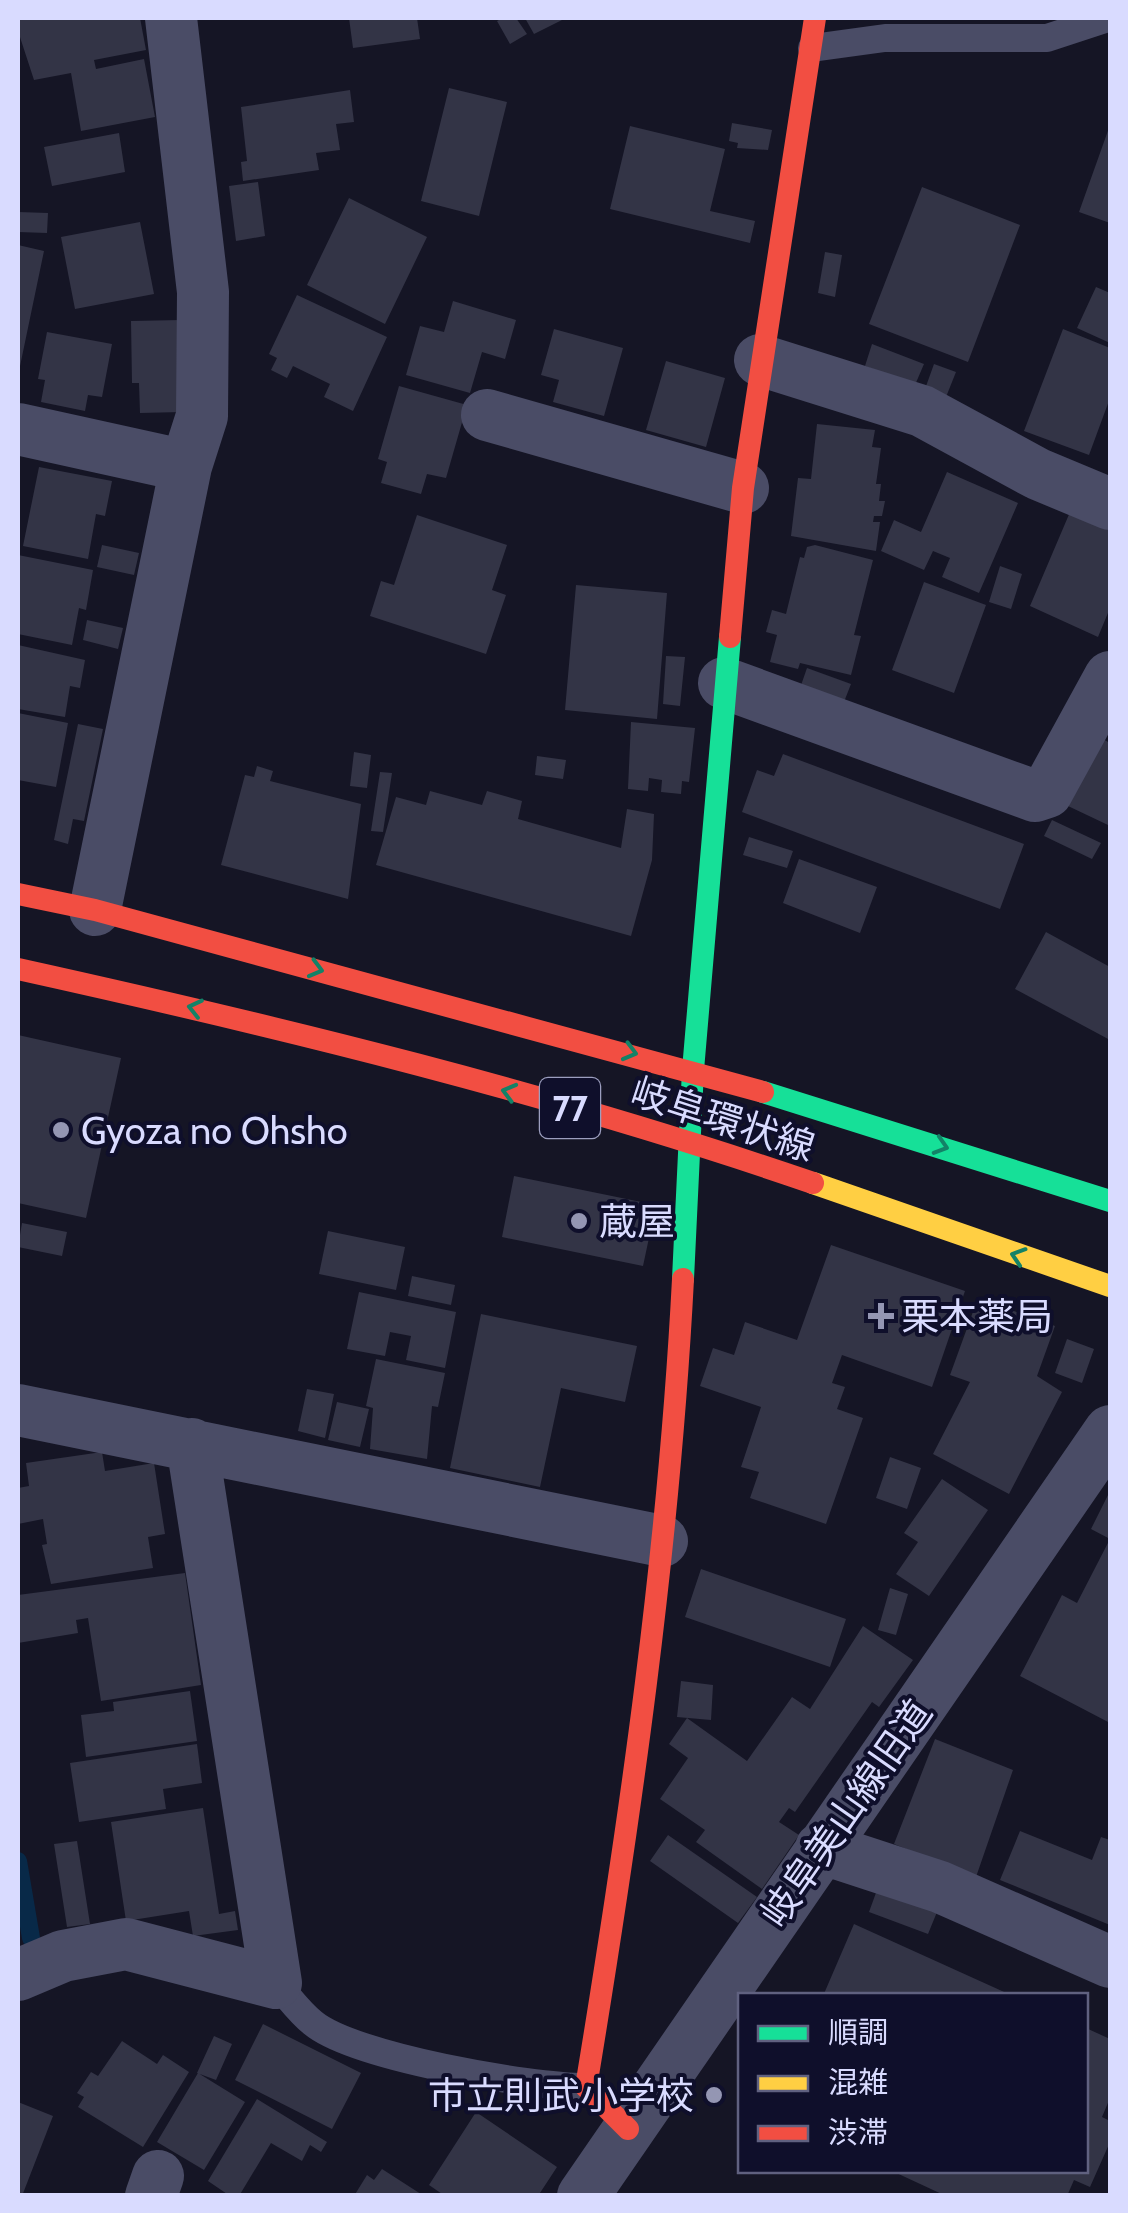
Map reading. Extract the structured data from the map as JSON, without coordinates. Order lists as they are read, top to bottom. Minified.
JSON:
{"streets":{"main road":["77","岐阜環状線"],"street":["岐阜美山線旧道"]},"places":{"other":["Gyoza no Ohsho","蔵屋","市立則武小学校"],"health":["栗本薬局"]},"legend":["順調","混雑","渋滞"]}
